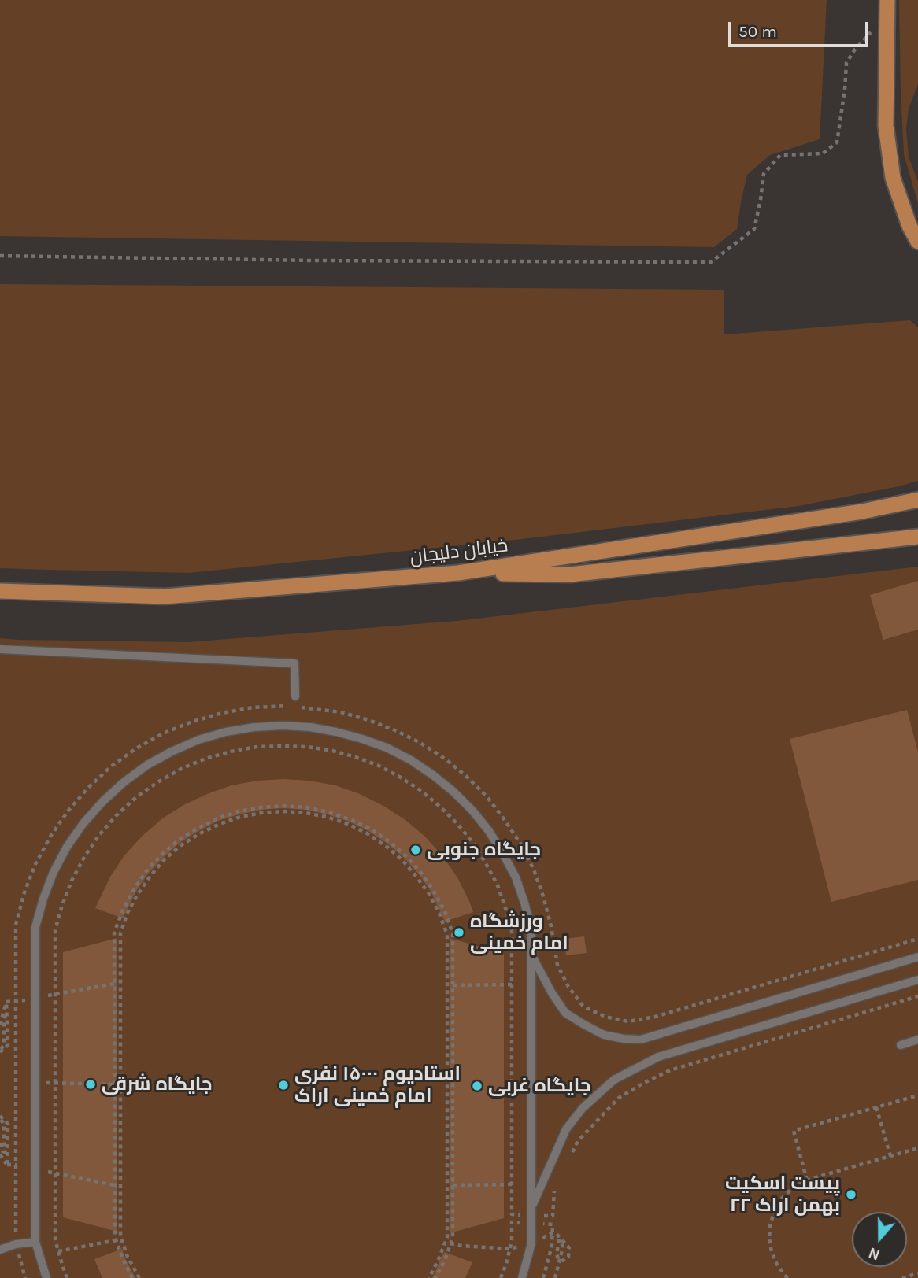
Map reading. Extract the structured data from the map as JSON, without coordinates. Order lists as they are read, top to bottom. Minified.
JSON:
{"streets":{"main road":["خیابان دلیجان"]},"places":["جایگاه جنوبی","ورزشگاه امام خمینی","جایگاه شرقی","استادیوم ۱۵۰۰۰ نفری امام خمینی اراک","جایگاه غربی","پیست اسکیت ۲۲ بهمن اراک"],"scale_bar":"50 m","north":"bottom"}
